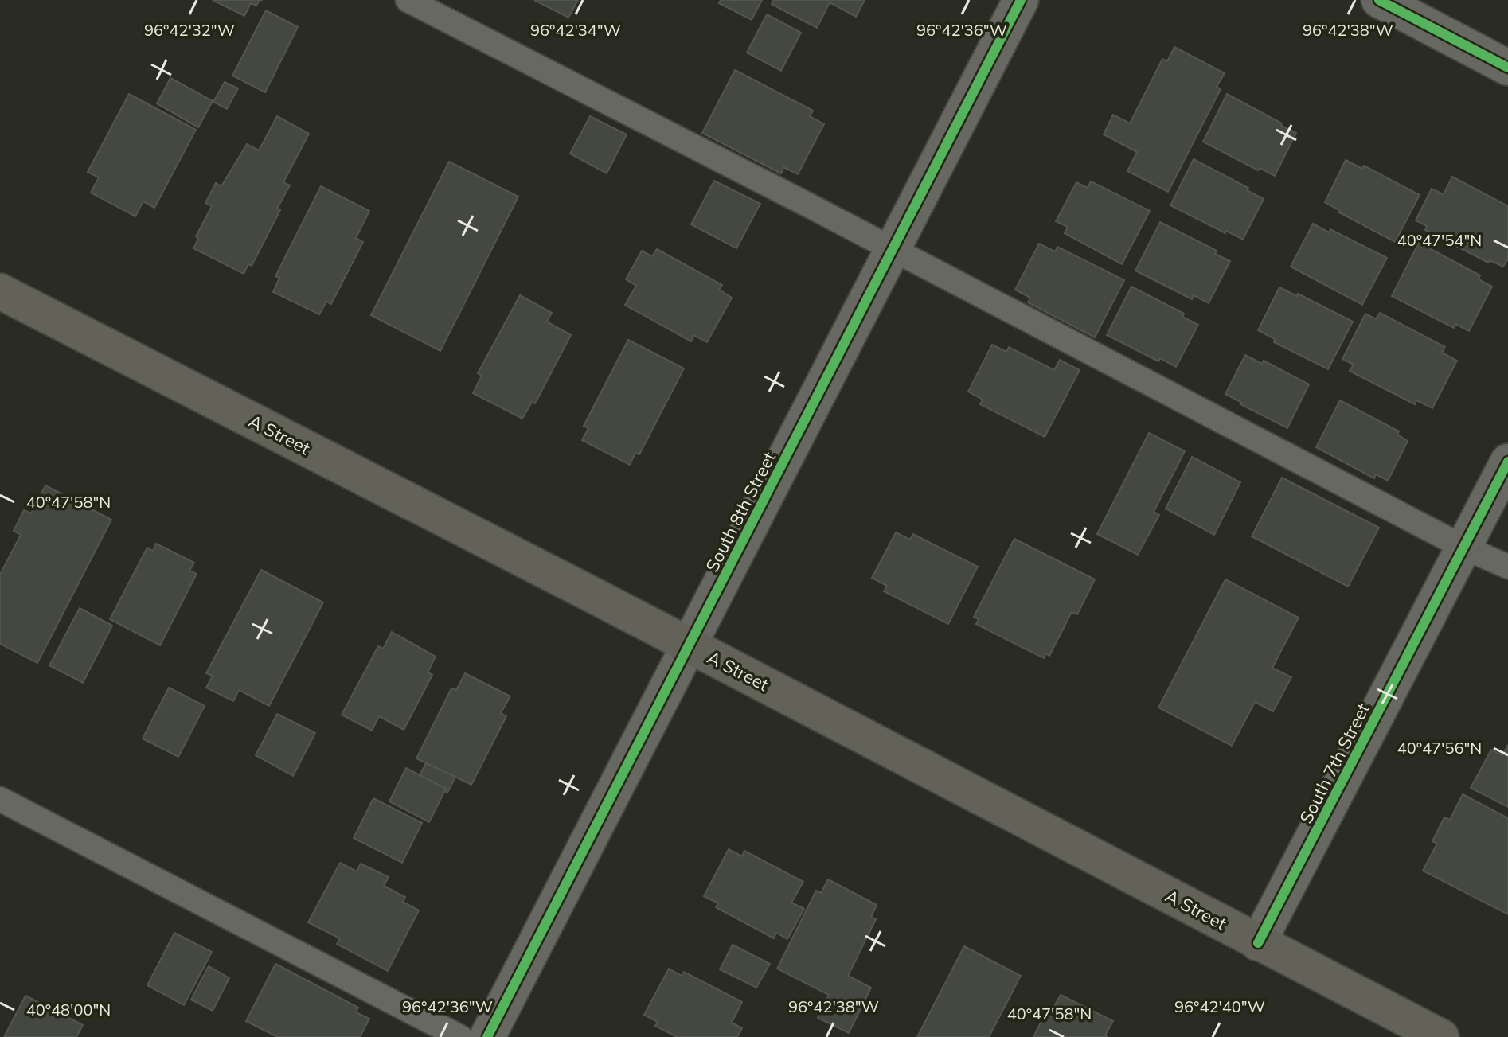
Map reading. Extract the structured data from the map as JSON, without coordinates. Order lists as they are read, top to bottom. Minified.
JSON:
{"streets":{"main road":["A Street"],"street":["South 8th Street","South 7th Street"]},"crossings":[["A Street","South 8th Street"],["A Street","South 7th Street"]],"coordinates":["96°42'32\"W","96°42'34\"W","96°42'36\"W","96°42'38\"W","40°47'54\"N","40°47'58\"N","40°47'56\"N","96°42'40\"W","40°48'00\"N"]}
